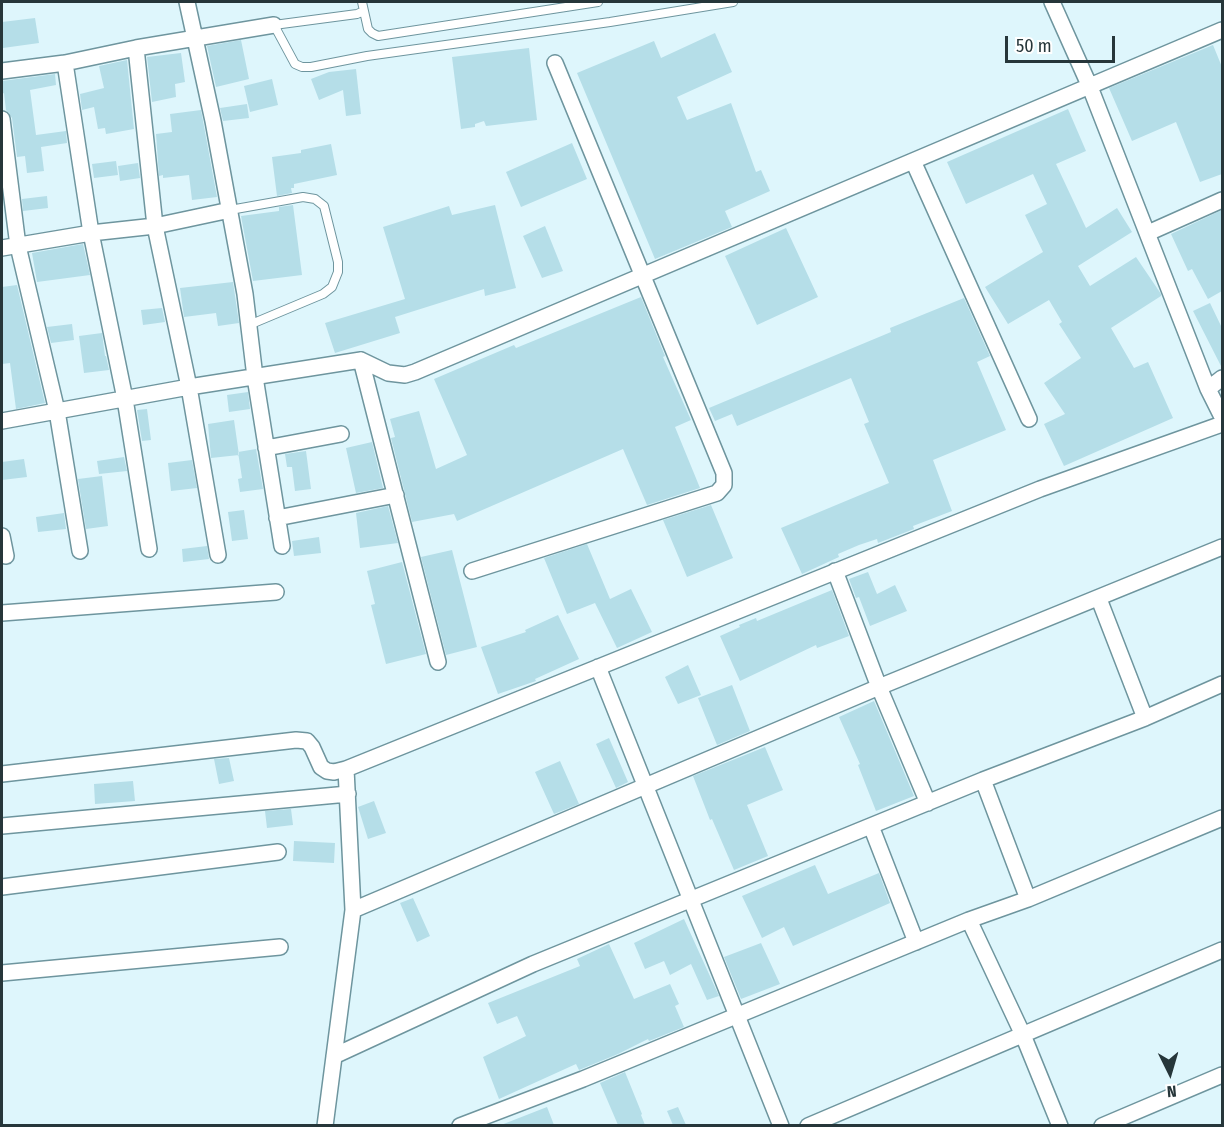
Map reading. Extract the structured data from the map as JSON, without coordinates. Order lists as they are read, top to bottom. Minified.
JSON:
{"scale_bar":"50 m","north":"bottom"}
